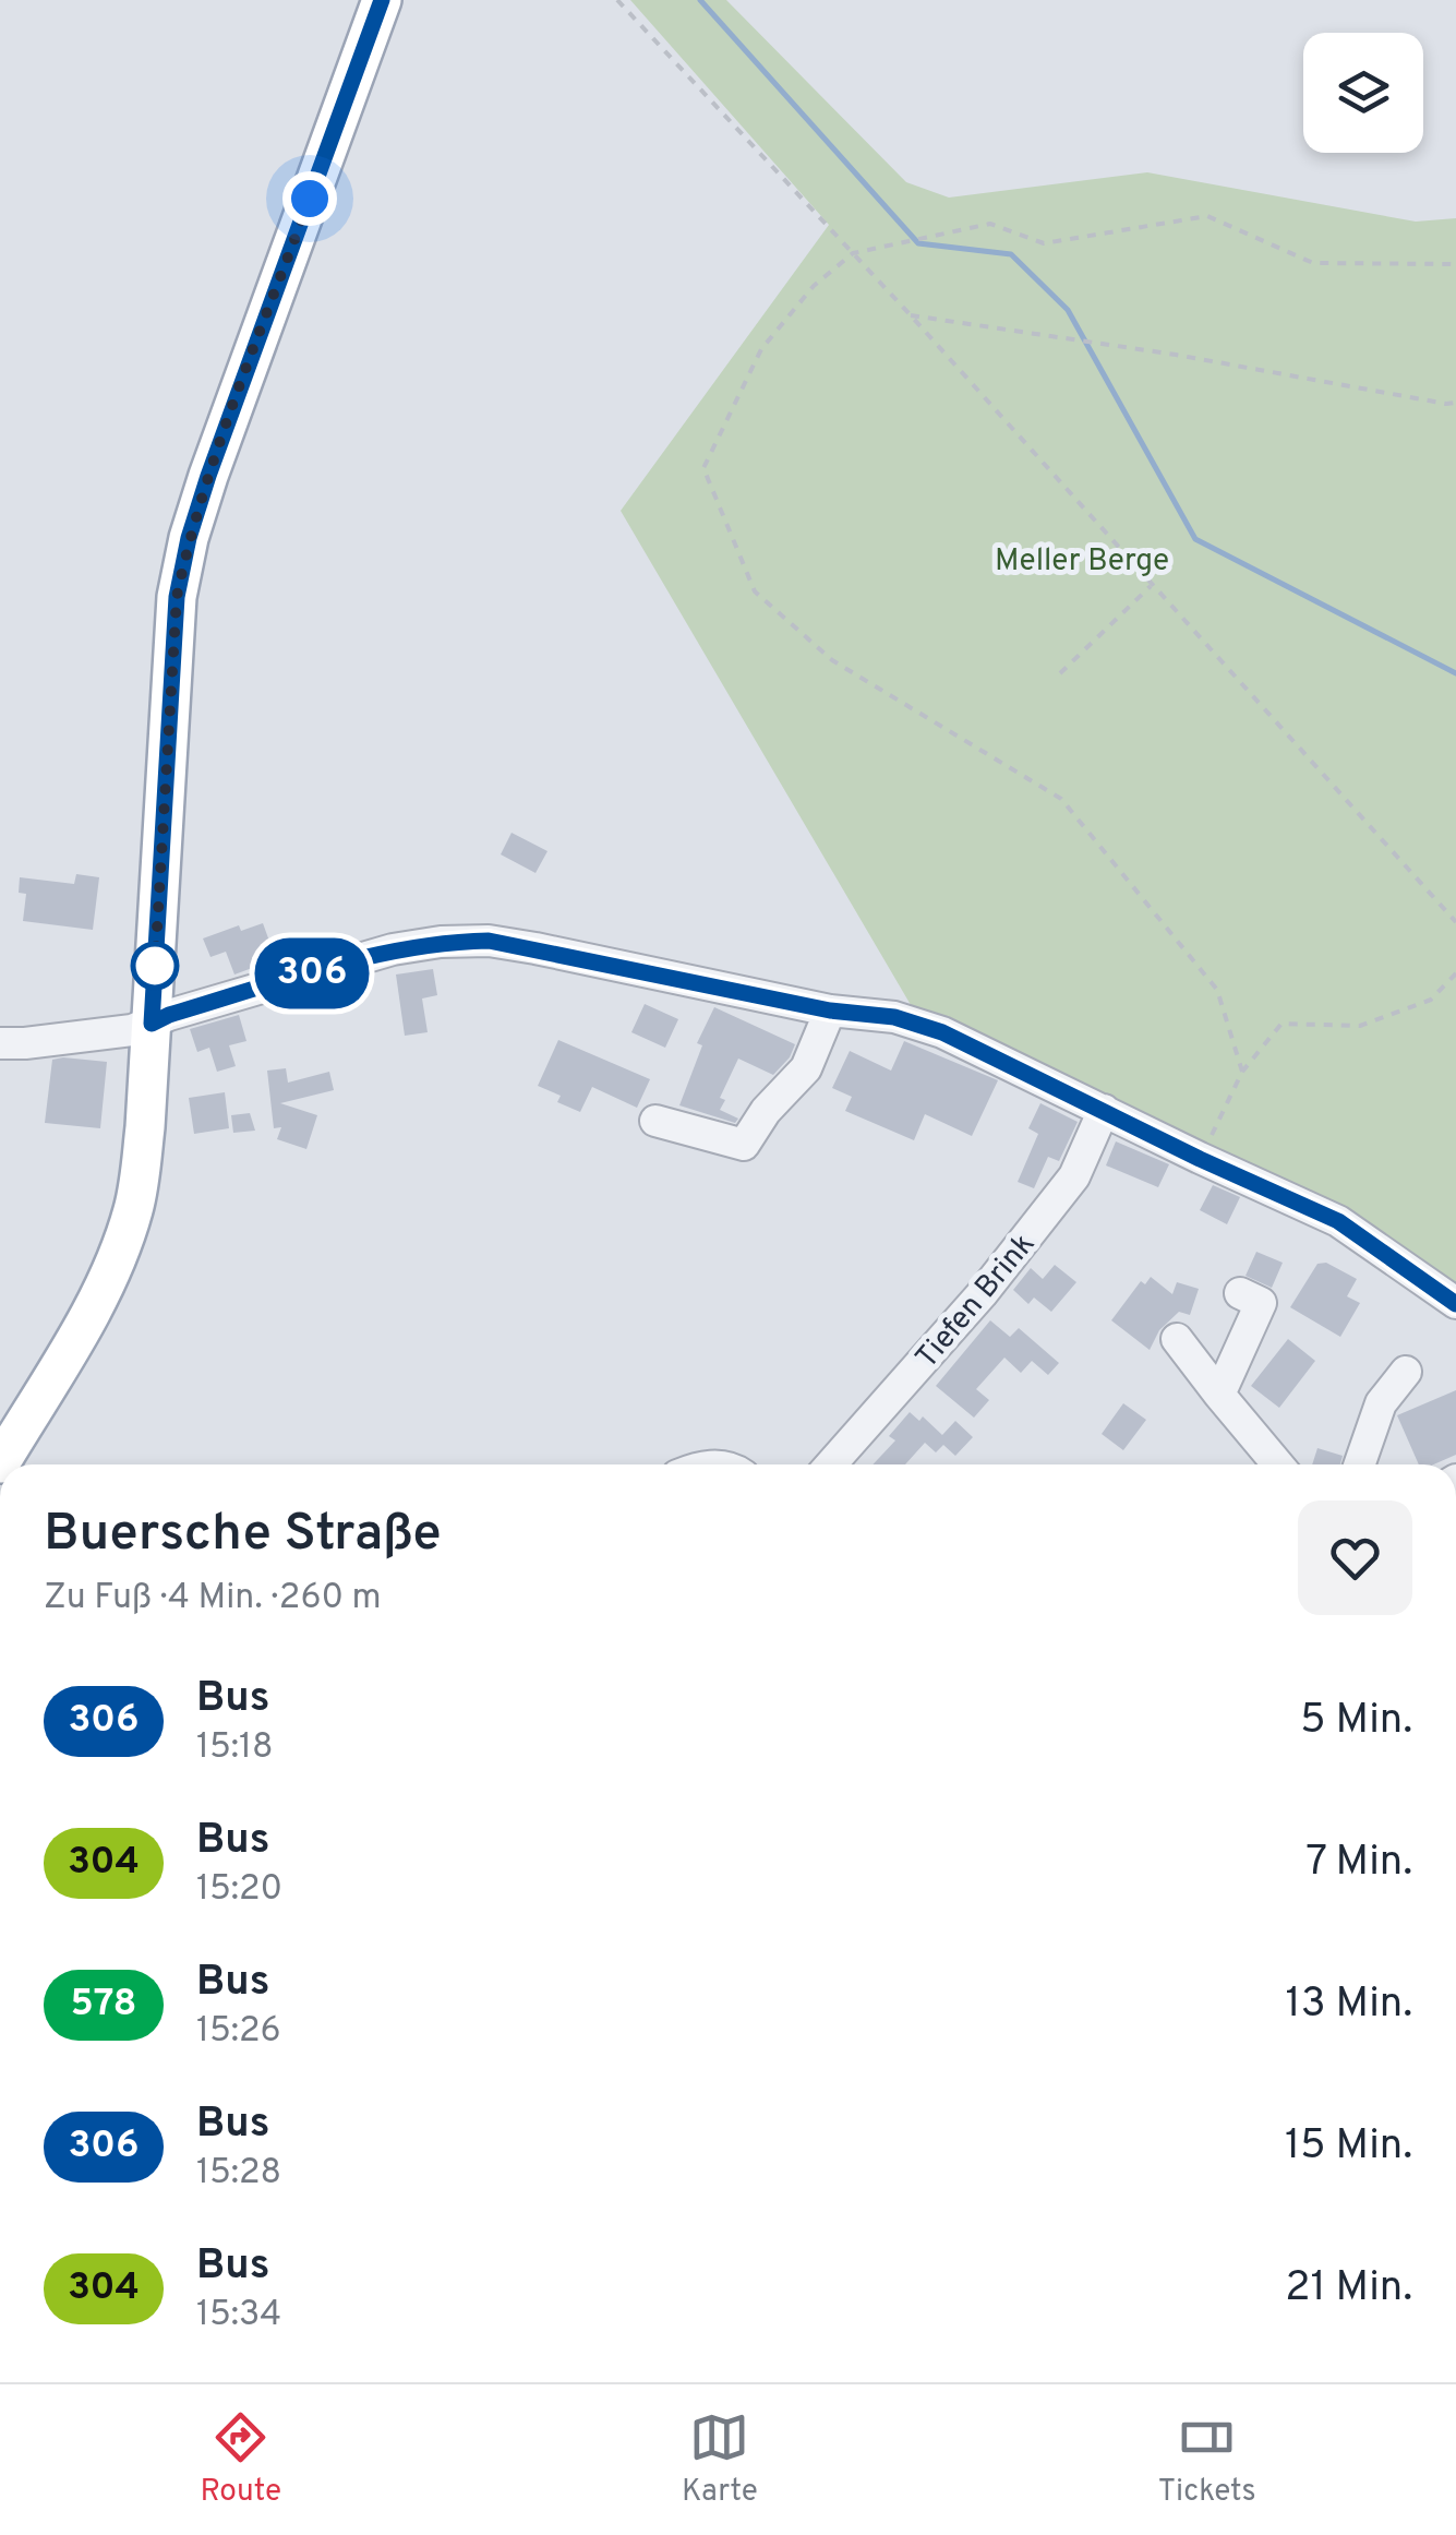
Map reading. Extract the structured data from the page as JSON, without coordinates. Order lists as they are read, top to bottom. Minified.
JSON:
{"streets":{"street":["Tiefen Brink"]},"parks":["Meller Berge"],"lines":["bus line 306"],"page":{"on_map":"306","heading":["Buersche Straße","Zu Fuß · 4 Min. · 260 m"],"list":[{"mark":"306","name":"Bus","note":"15:18","value":"5 Min."},{"mark":"304","name":"Bus","note":"15:20","value":"7 Min."},{"mark":"578","name":"Bus","note":"15:26","value":"13 Min."},{"mark":"306","name":"Bus","note":"15:28","value":"15 Min."},{"mark":"304","name":"Bus","note":"15:34","value":"21 Min."}],"tabs":["Route","Karte","Tickets"]}}
